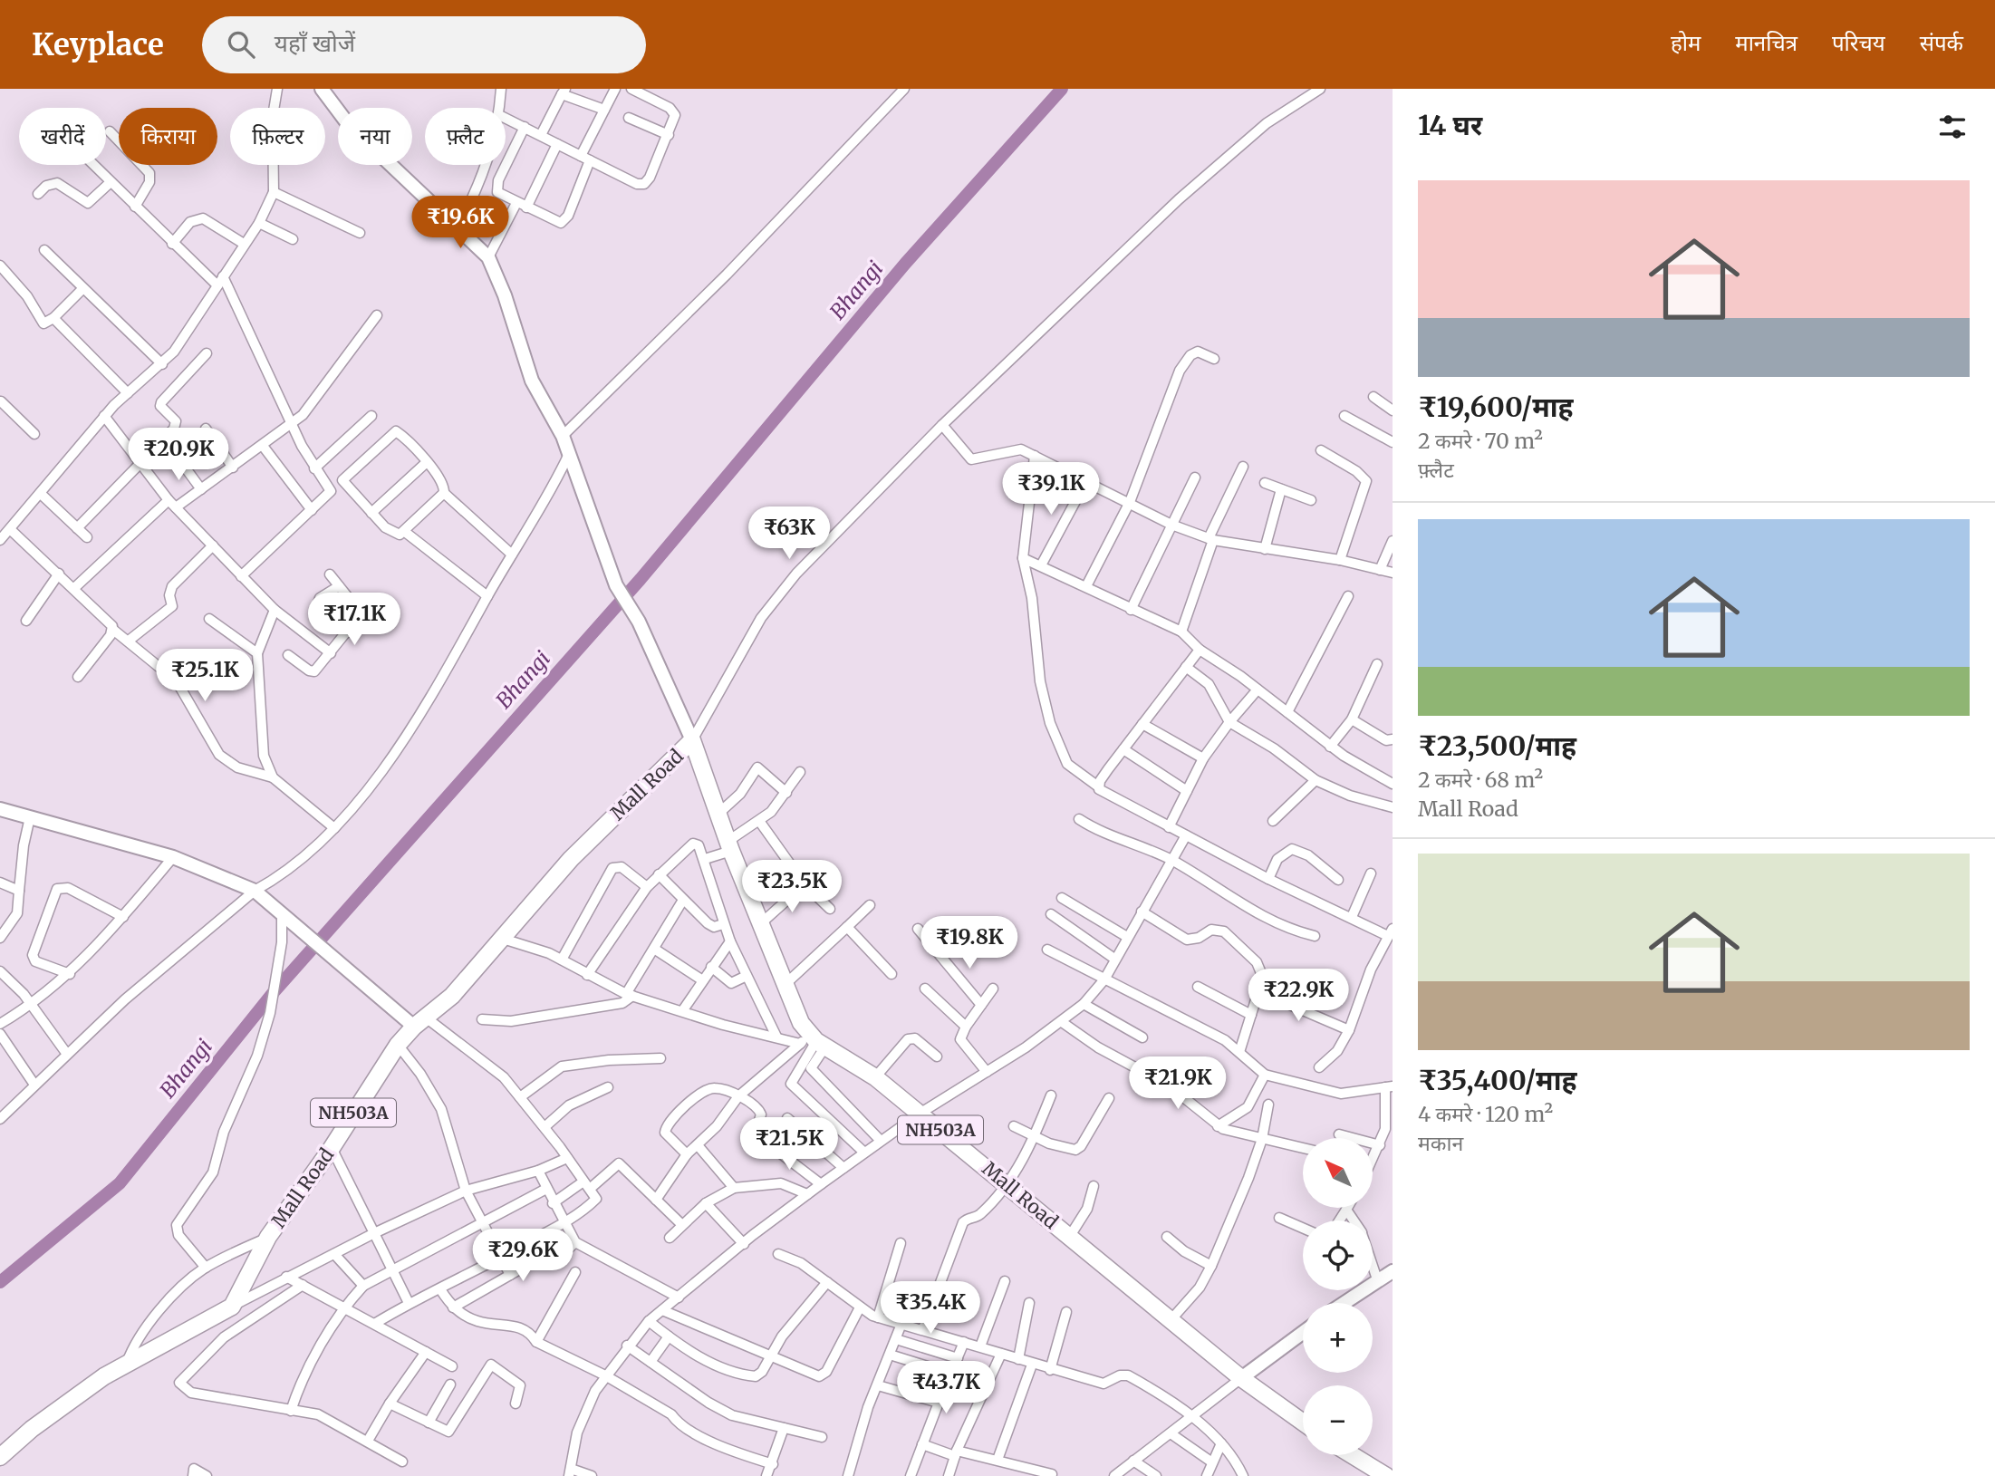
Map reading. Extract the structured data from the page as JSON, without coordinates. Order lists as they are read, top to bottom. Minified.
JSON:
{"streets":{"highway":["Mall Road","NH503A"]},"water":["Bhangi"],"north":"top left","page":{"header":"Keyplace","search":"यहाँ खोजें","nav":["होम","मानचित्र","परिचय","संपर्क"],"heading":"14 घर","chip":["खरीदें","किराया","फ़िल्टर","नया","फ़्लैट"],"list":[{"name":"₹19,600/माह","note":"2 कमरे · 70 m² · फ़्लैट"},{"name":"₹23,500/माह","note":"2 कमरे · 68 m² · Mall Road"},{"name":"₹35,400/माह","note":"4 कमरे · 120 m² · मकान"}],"price":["₹19.6K","₹20.9K","₹39.1K","₹63K","₹17.1K","₹25.1K","₹23.5K","₹19.8K","₹22.9K","₹21.9K","₹21.5K","₹29.6K","₹35.4K","₹43.7K"],"map_buttons":["+","−"]}}
